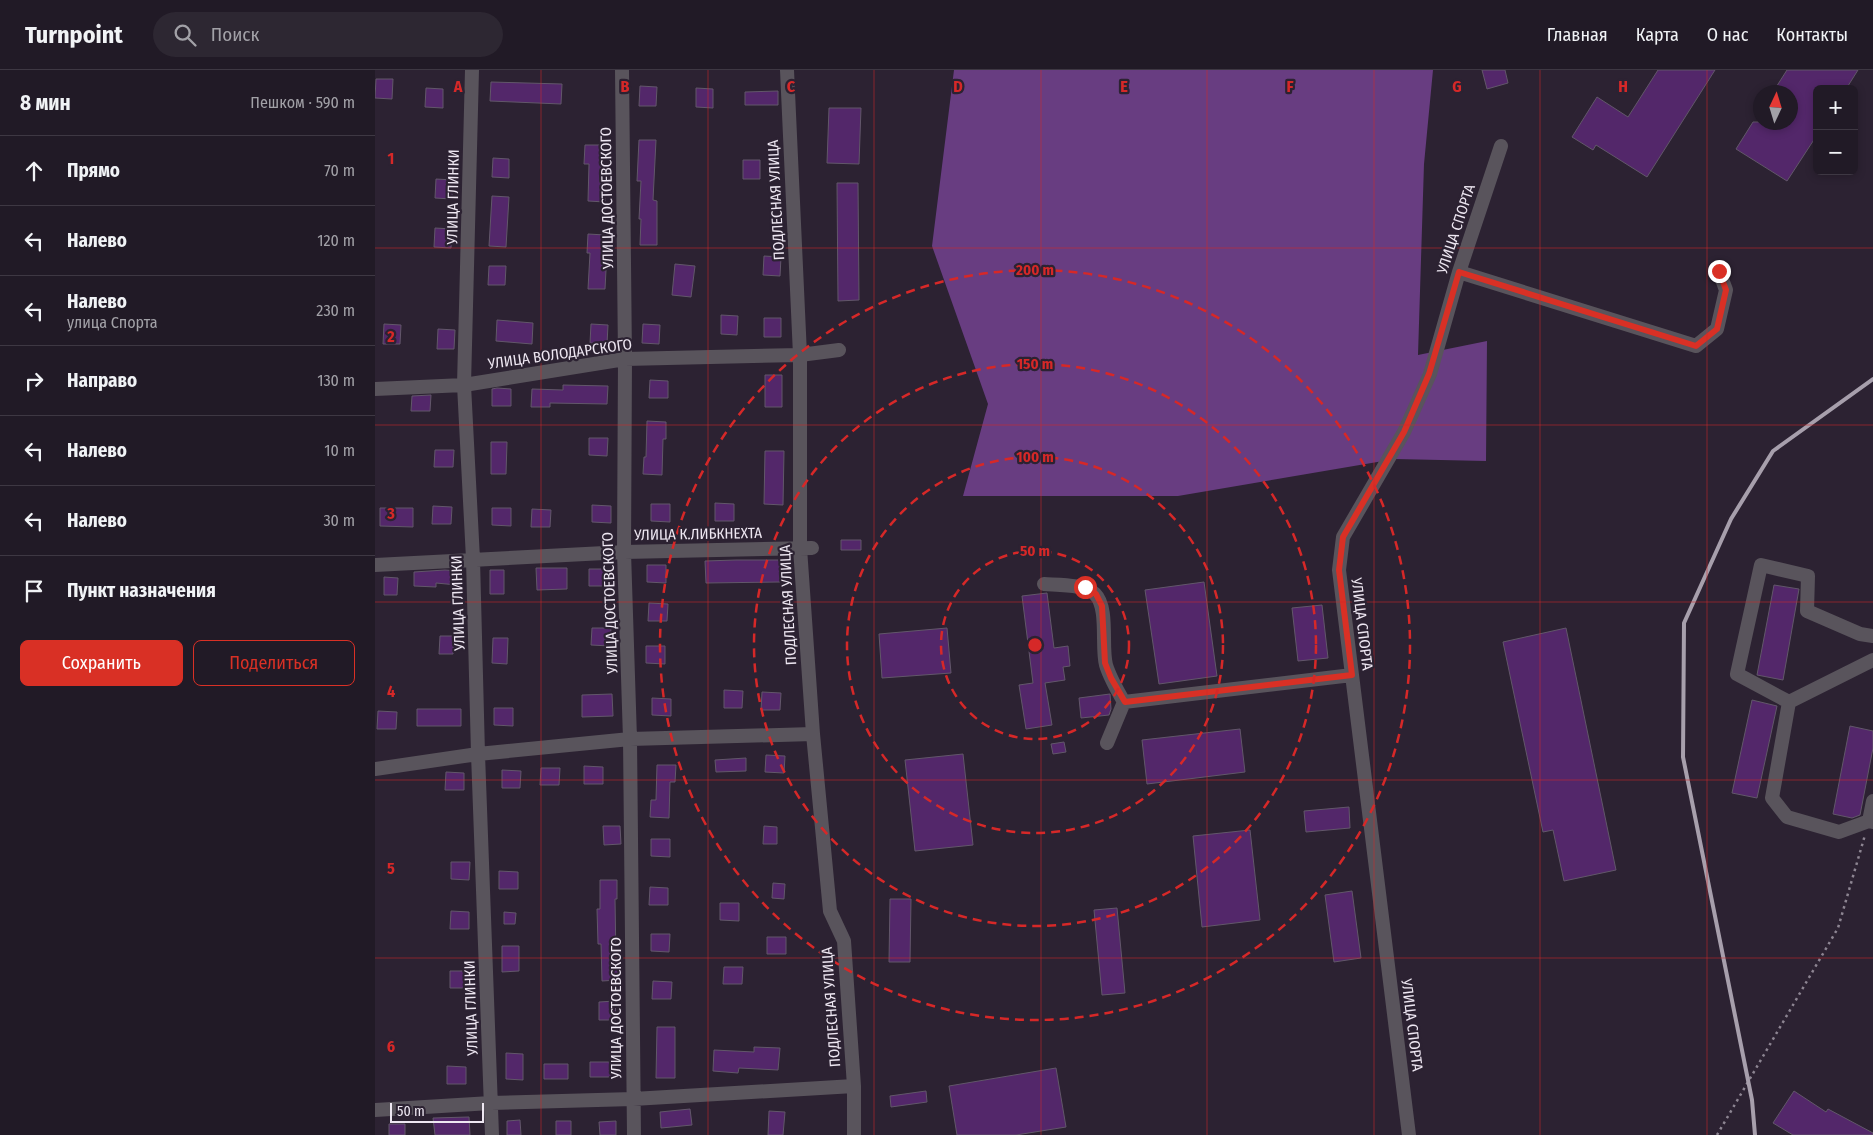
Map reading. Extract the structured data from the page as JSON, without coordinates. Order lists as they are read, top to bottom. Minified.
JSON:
{"streets":{"street":["УЛИЦА ГЛИНКИ","УЛИЦА ДОСТОЕВСКОГО","ПОДЛЕСНАЯ УЛИЦА","УЛИЦА СПОРТА","УЛИЦА ВОЛОДАРСКОГО","УЛИЦА К.ЛИБКНЕХТА"]},"crossings":[["УЛИЦА ГЛИНКИ","УЛИЦА ВОЛОДАРСКОГО"],["УЛИЦА ГЛИНКИ","УЛИЦА К.ЛИБКНЕХТА"],["УЛИЦА ДОСТОЕВСКОГО","УЛИЦА ВОЛОДАРСКОГО"],["УЛИЦА ДОСТОЕВСКОГО","УЛИЦА К.ЛИБКНЕХТА"],["ПОДЛЕСНАЯ УЛИЦА","УЛИЦА ВОЛОДАРСКОГО"],["ПОДЛЕСНАЯ УЛИЦА","УЛИЦА К.ЛИБКНЕХТА"]],"scale_bar":"50 m","north":"top","page":{"header":"Turnpoint","search":"Поиск","nav":["Главная","Карта","О нас","Контакты"],"heading":["8 мин","Пешком · 590 m"],"map_buttons":["+","−"],"list":[["Прямо","70 m"],["Налево","120 m"],["Налево","улица Спорта","230 m"],["Направо","130 m"],["Налево","10 m"],["Налево","30 m"],"Пункт назначения"],"buttons":["Сохранить","Поделиться"],"scale":"50 m"},"grid":{"columns":["A","B","C","D","E","F","G","H"],"rows":["1","2","3","4","5","6"]},"rings":["200 m","150 m","100 m","50 m"]}
